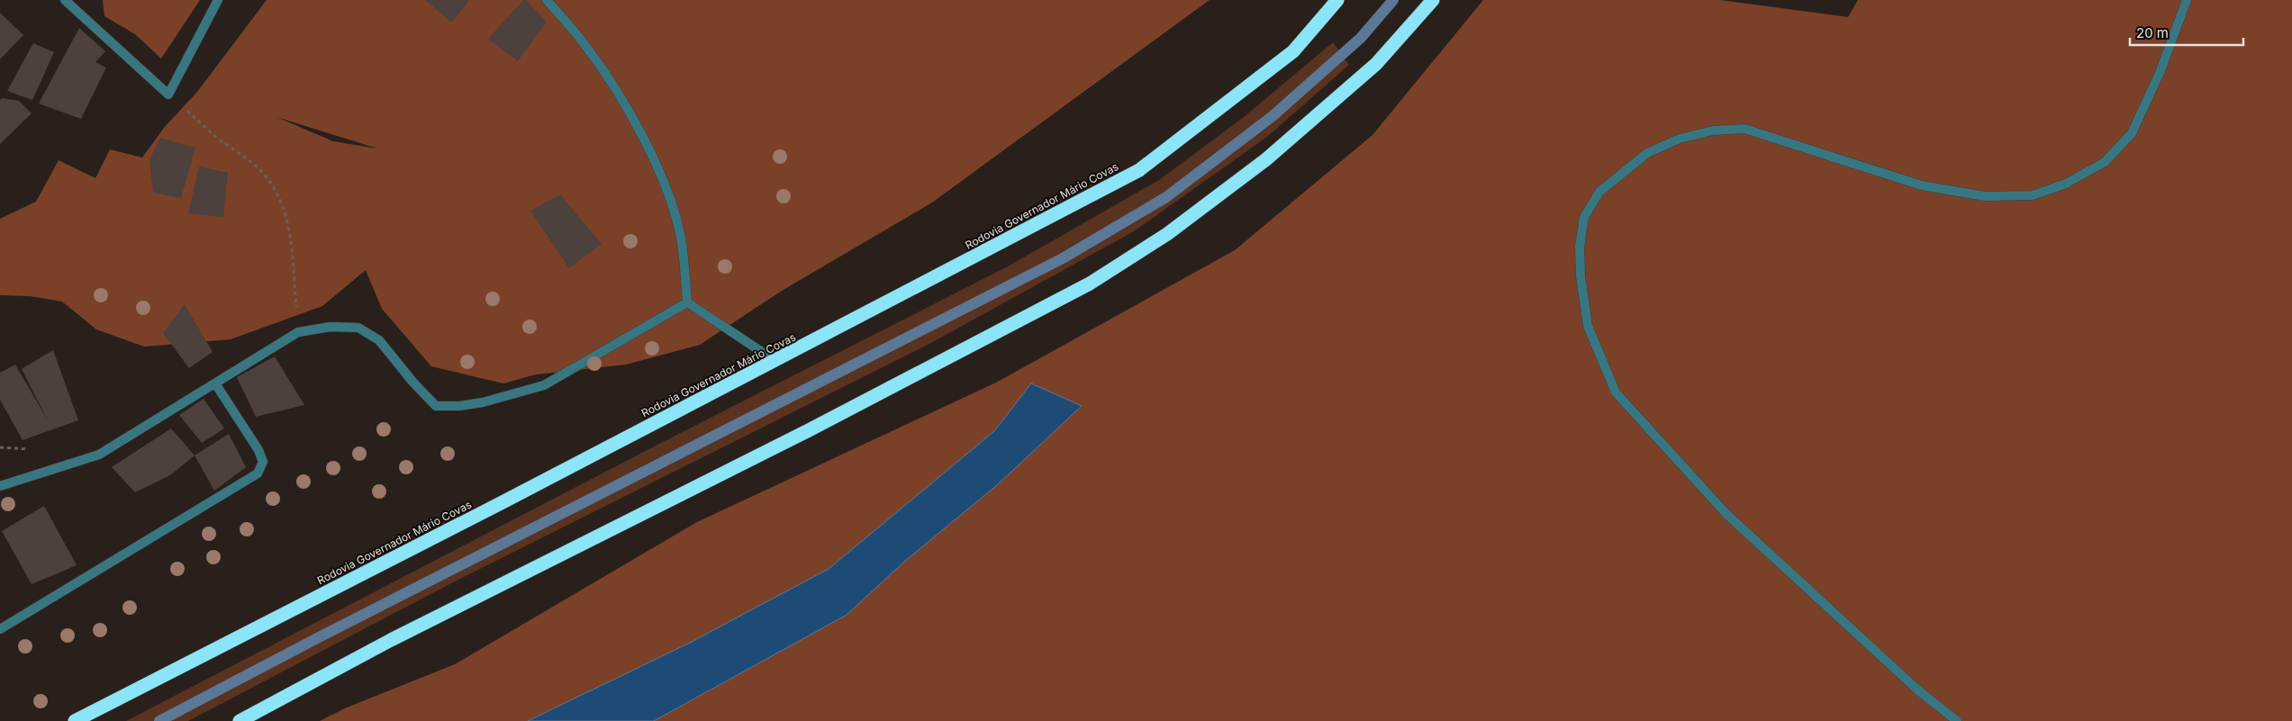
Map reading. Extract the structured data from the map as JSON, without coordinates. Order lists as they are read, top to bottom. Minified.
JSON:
{"streets":{"highway":["Rodovia Governador Mário Covas"]},"scale_bar":"20 m"}
